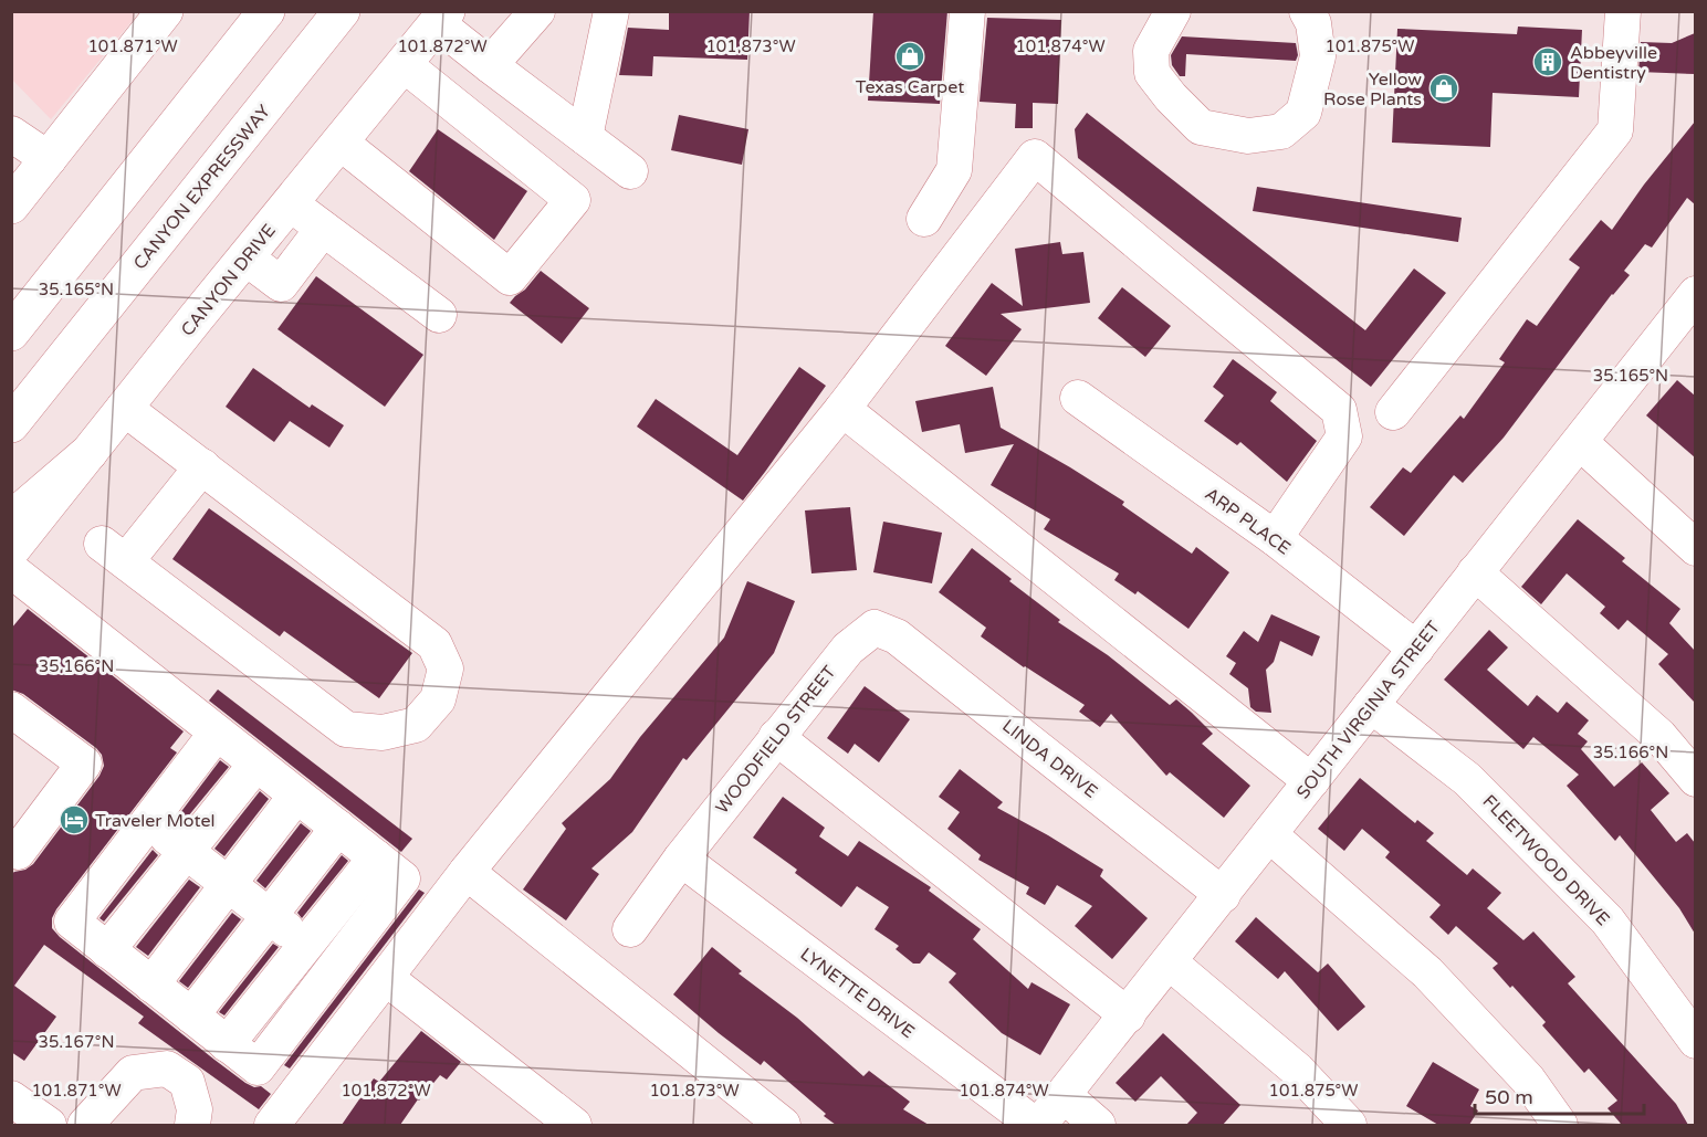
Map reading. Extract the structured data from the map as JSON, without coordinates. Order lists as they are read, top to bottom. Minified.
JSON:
{"streets":{"main road":["CANYON EXPRESSWAY","CANYON DRIVE"],"street":["ARP PLACE","SOUTH VIRGINIA STREET","WOODFIELD STREET","LINDA DRIVE","FLEETWOOD DRIVE","LYNETTE DRIVE"]},"crossings":[["ARP PLACE","SOUTH VIRGINIA STREET"],["SOUTH VIRGINIA STREET","LINDA DRIVE"],["SOUTH VIRGINIA STREET","FLEETWOOD DRIVE"],["WOODFIELD STREET","LINDA DRIVE"],["WOODFIELD STREET","LYNETTE DRIVE"]],"places":{"shop":["Texas Carpet","Yellow Rose Plants"],"building":["Abbeyville Dentistry"],"hotel":["Traveler Motel"]},"scale_bar":"50 m","coordinates":["101.871°W","101.872°W","101.873°W","101.874°W","101.875°W","35.165°N","35.166°N","35.167°N"]}
